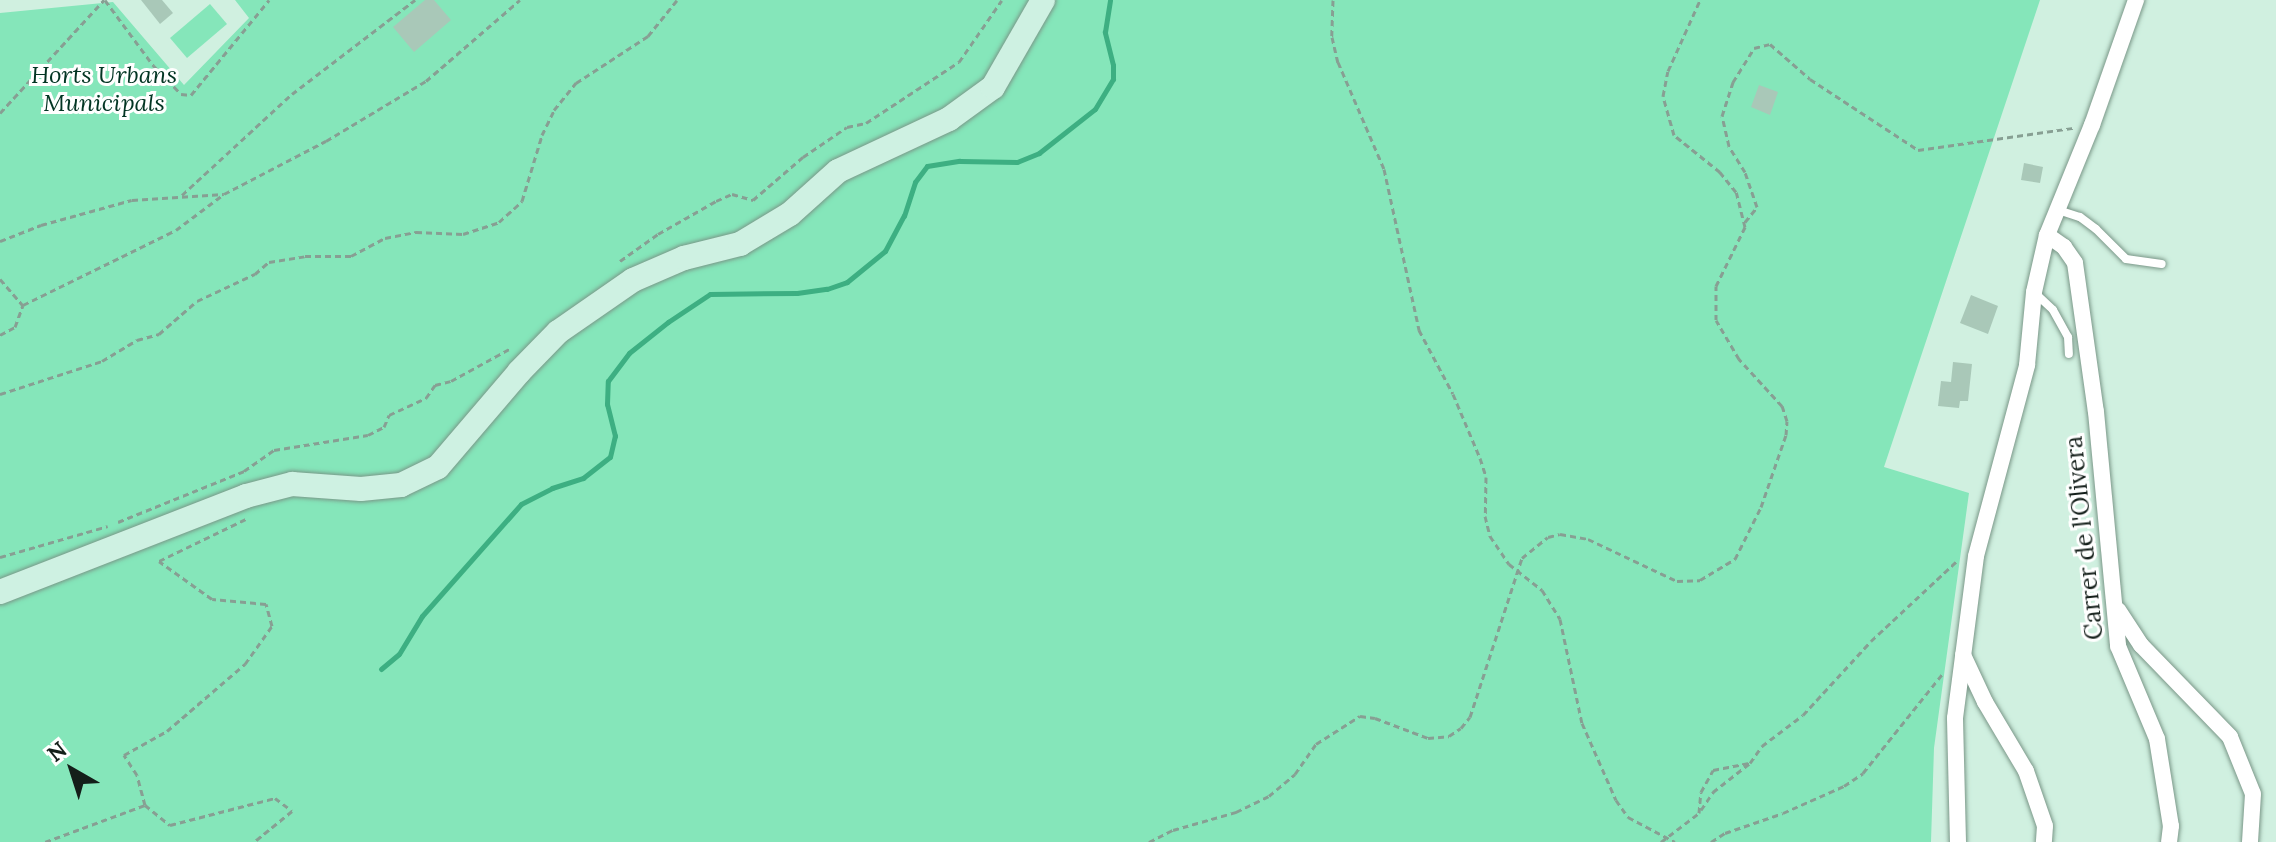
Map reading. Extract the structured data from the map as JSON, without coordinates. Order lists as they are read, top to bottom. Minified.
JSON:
{"streets":{"street":["Carrer de l'Olivera"]},"parks":["Horts Urbans Municipals"],"north":"top left"}
